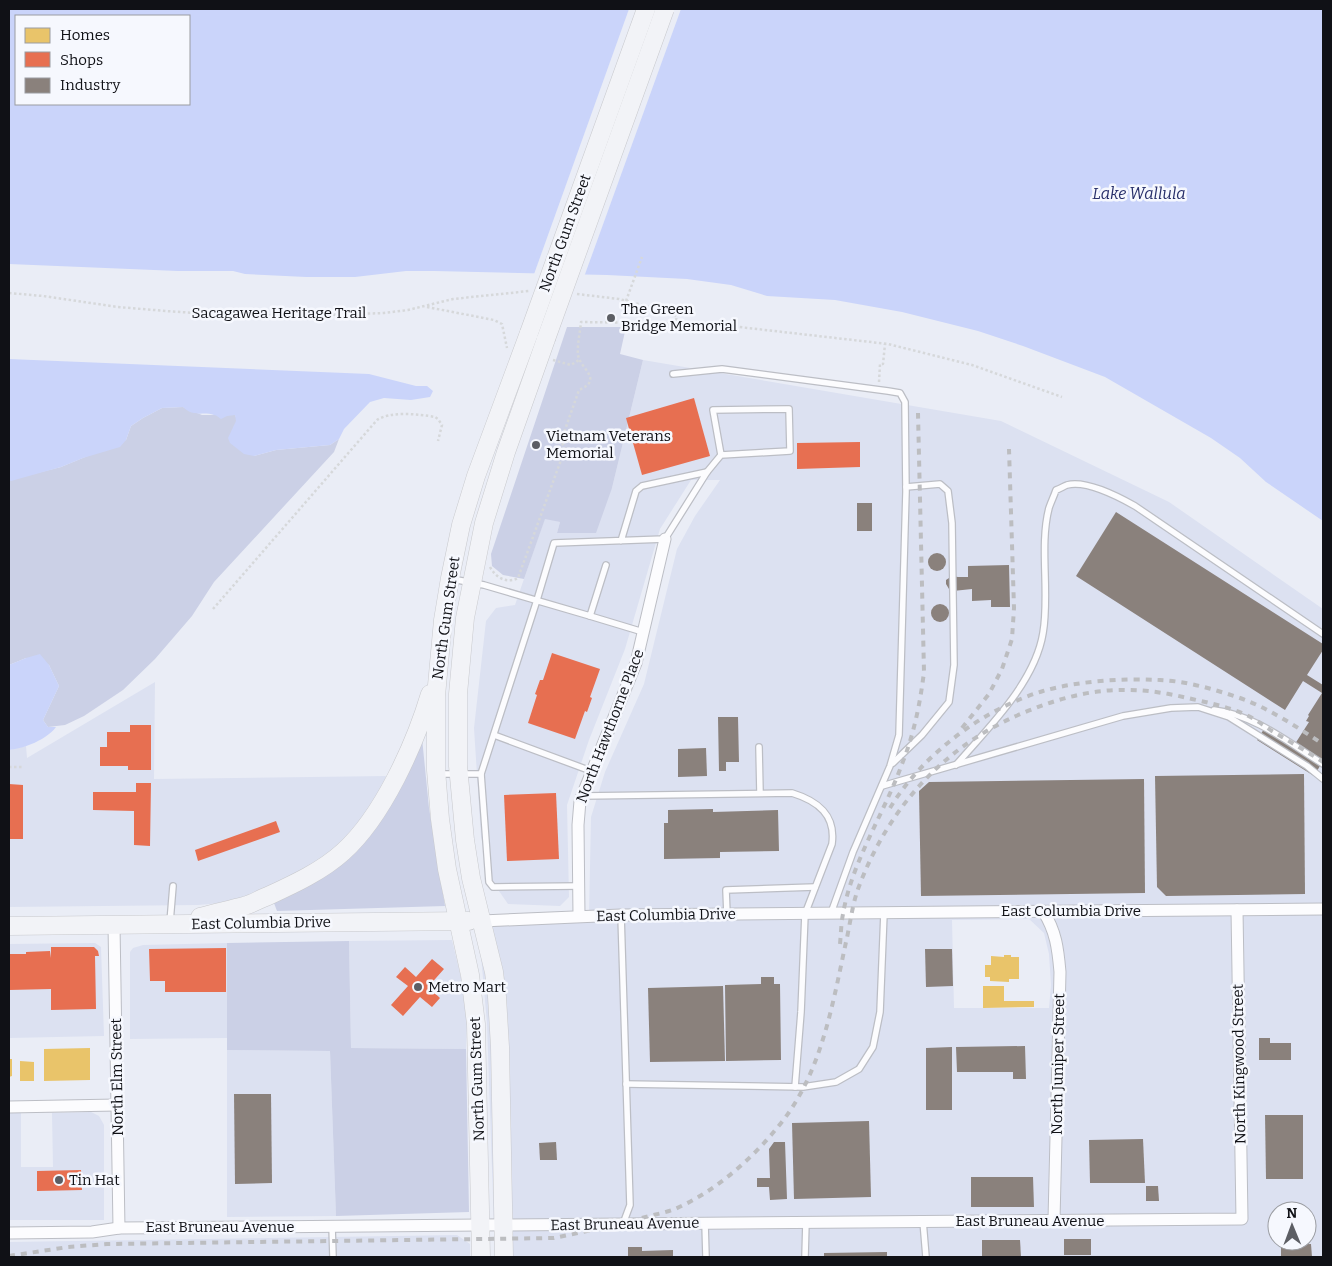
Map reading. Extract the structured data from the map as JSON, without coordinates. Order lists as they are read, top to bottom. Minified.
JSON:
{"streets":{"main road":["North Gum Street","East Columbia Drive"],"street":["North Hawthorne Place","North Juniper Street","North Kingwood Street","North Elm Street","East Bruneau Avenue"],"path":["Sacagawea Heritage Trail"]},"crossings":[["North Gum Street","East Columbia Drive"],["North Gum Street","East Bruneau Avenue"],["North Hawthorne Place","East Columbia Drive"],["East Columbia Drive","North Juniper Street"],["East Columbia Drive","North Kingwood Street"],["East Columbia Drive","North Elm Street"],["North Juniper Street","East Bruneau Avenue"],["North Kingwood Street","East Bruneau Avenue"],["North Elm Street","East Bruneau Avenue"]],"water":["Lake Wallula"],"places":["The Green Bridge Memorial","Vietnam Veterans Memorial","Metro Mart","Tin Hat"],"legend":["Homes","Shops","Industry"],"north":"top"}
